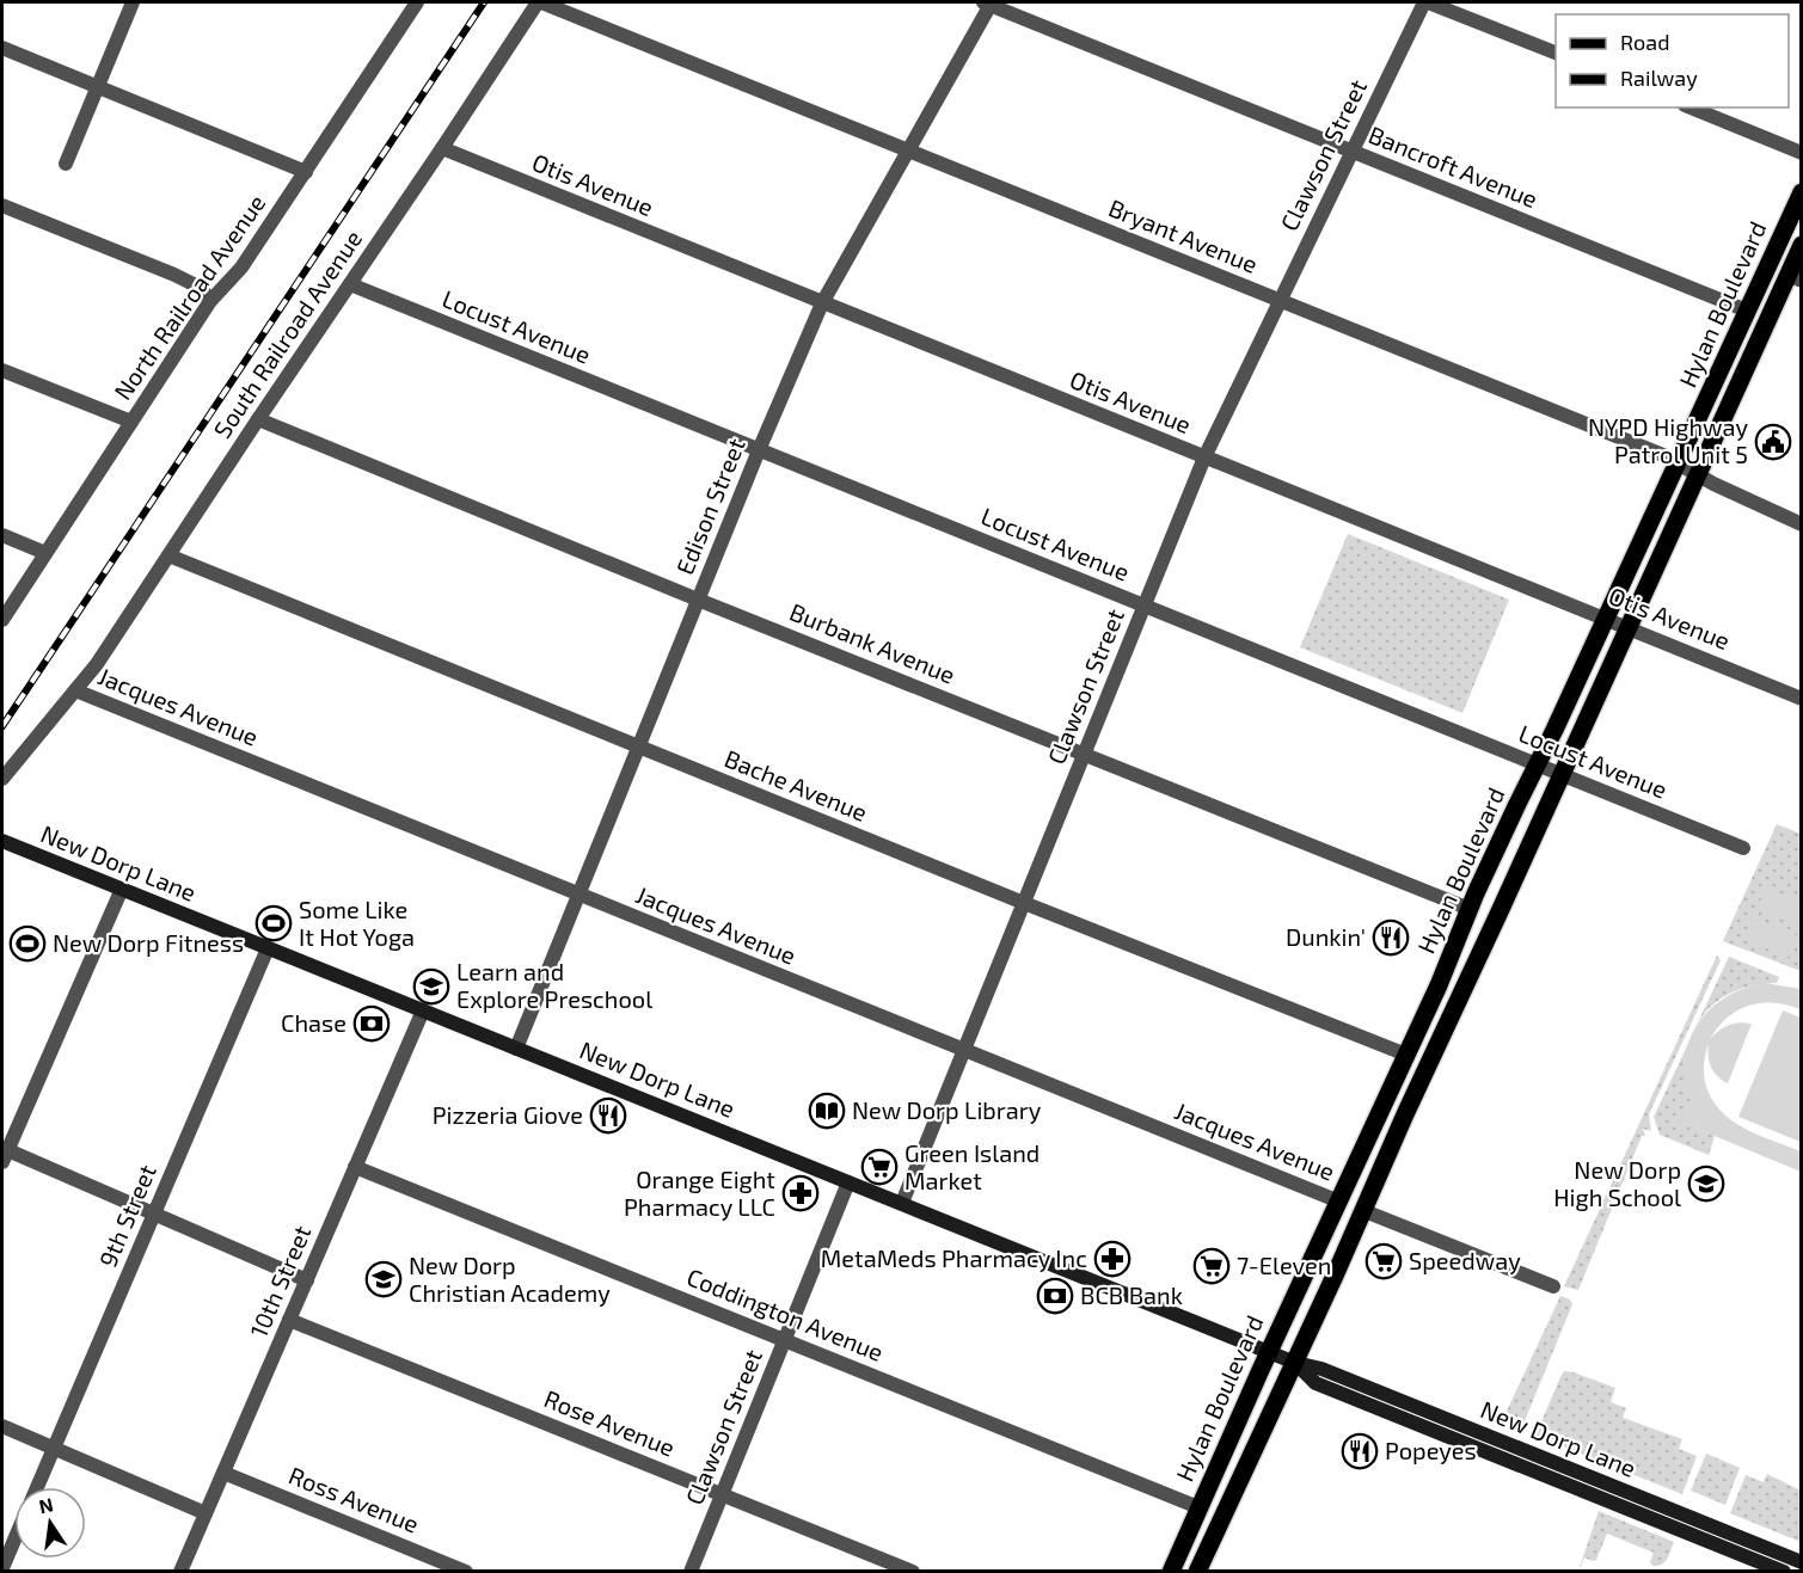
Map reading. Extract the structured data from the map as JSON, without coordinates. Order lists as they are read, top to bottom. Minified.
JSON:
{"streets":{"main road":["Hylan Boulevard"],"street":["Clawson Street","Bancroft Avenue","Otis Avenue","Bryant Avenue","North Railroad Avenue","Locust Avenue","South Railroad Avenue","Edison Street","Burbank Avenue","Jacques Avenue","Bache Avenue","New Dorp Lane","9th Street","10th Street","Coddington Avenue","Rose Avenue","Ross Avenue"]},"crossings":[["Clawson Street","Bancroft Avenue"],["Clawson Street","Otis Avenue"],["Clawson Street","Bryant Avenue"],["Clawson Street","Locust Avenue"],["Clawson Street","Burbank Avenue"],["Clawson Street","Jacques Avenue"],["Clawson Street","Bache Avenue"],["Clawson Street","New Dorp Lane"],["Clawson Street","Coddington Avenue"],["Clawson Street","Rose Avenue"],["Bancroft Avenue","Hylan Boulevard"],["Bancroft Avenue","Edison Street"],["Otis Avenue","Hylan Boulevard"],["Otis Avenue","South Railroad Avenue"],["Otis Avenue","Edison Street"],["Bryant Avenue","Hylan Boulevard"],["Bryant Avenue","South Railroad Avenue"],["Bryant Avenue","Edison Street"],["Hylan Boulevard","Locust Avenue"],["Hylan Boulevard","Burbank Avenue"],["Hylan Boulevard","Jacques Avenue"],["Hylan Boulevard","Bache Avenue"],["Hylan Boulevard","New Dorp Lane"],["Hylan Boulevard","Coddington Avenue"],["Locust Avenue","South Railroad Avenue"],["Locust Avenue","Edison Street"],["South Railroad Avenue","Burbank Avenue"],["South Railroad Avenue","Jacques Avenue"],["South Railroad Avenue","Bache Avenue"],["Edison Street","Burbank Avenue"],["Edison Street","Jacques Avenue"],["Edison Street","Bache Avenue"],["Edison Street","New Dorp Lane"],["New Dorp Lane","9th Street"],["New Dorp Lane","10th Street"],["10th Street","Coddington Avenue"],["10th Street","Rose Avenue"],["10th Street","Ross Avenue"]],"places":{"public building":["NYPD Highway Patrol Unit 5"],"sports":["Some Like It Hot Yoga","New Dorp Fitness"],"restaurant":["Dunkin'","Pizzeria Giove","Popeyes"],"school or university":["Learn and Explore Preschool","New Dorp High School","New Dorp Christian Academy"],"bank":["Chase","BCB Bank"],"library":["New Dorp Library"],"supermarket":["Green Island Market","Speedway","7-Eleven"],"pharmacy":["Orange Eight Pharmacy LLC","MetaMeds Pharmacy Inc"]},"legend":["Road","Railway"],"north":"top"}
